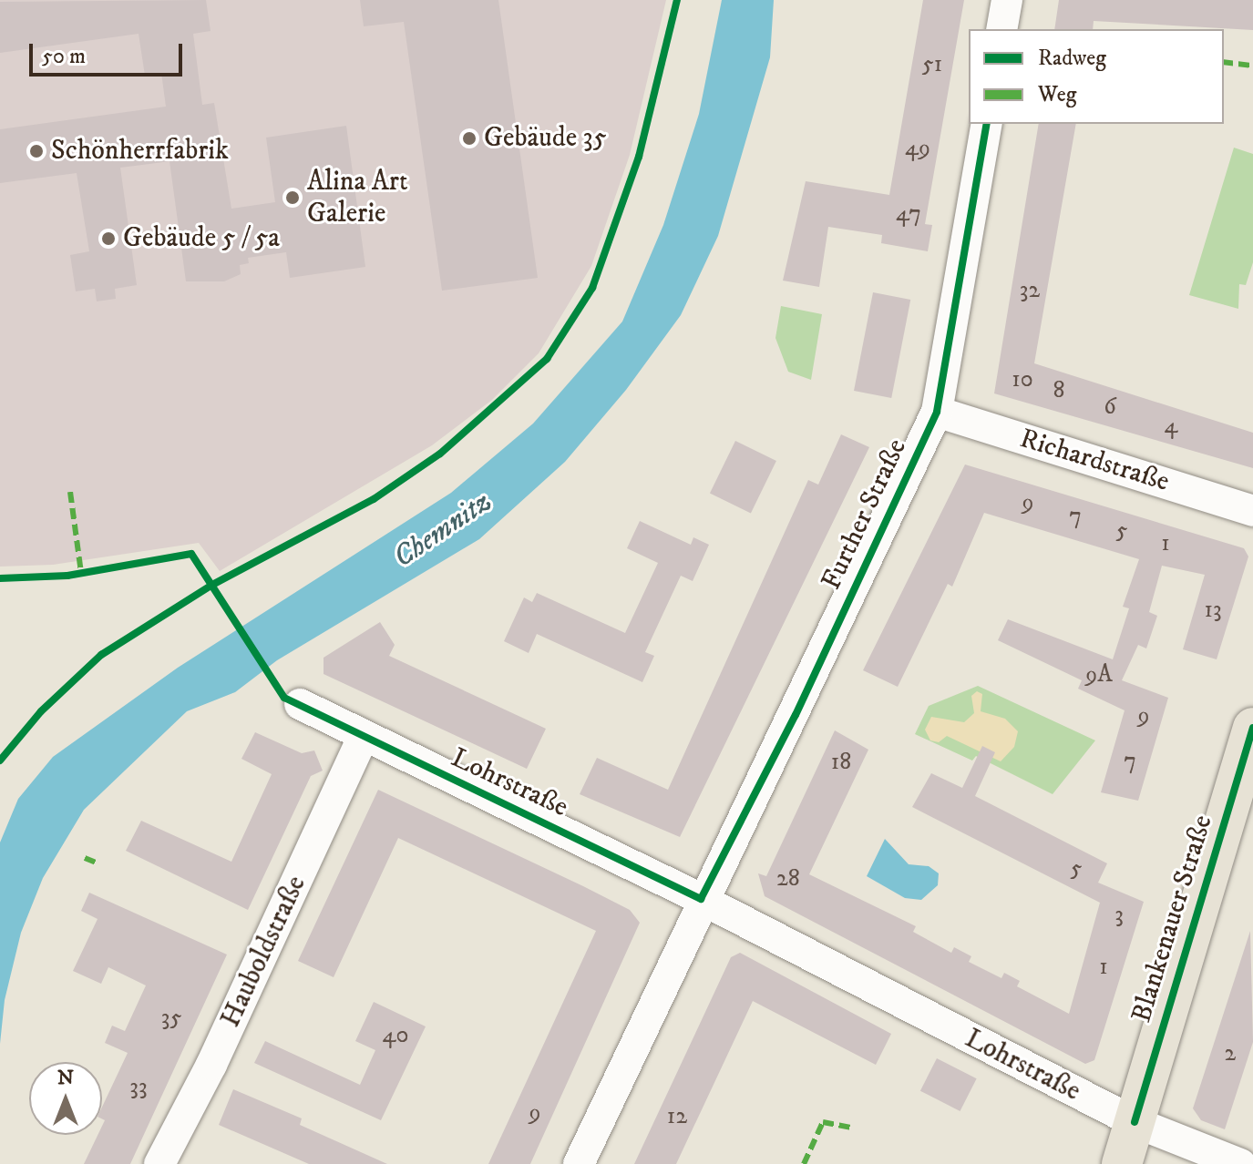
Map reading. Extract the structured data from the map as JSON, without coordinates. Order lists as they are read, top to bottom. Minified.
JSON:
{"streets":{"main road":["Blankenauer Straße"],"street":["Richardstraße","Further Straße","Lohrstraße","Hauboldstraße"]},"crossings":[["Richardstraße","Further Straße"],["Further Straße","Lohrstraße"],["Lohrstraße","Blankenauer Straße"],["Lohrstraße","Hauboldstraße"]],"water":["Chemnitz"],"places":["Gebäude 35","Schönherrfabrik","Alina Art Galerie","Gebäude 5 / 5a"],"house_numbers":["51","49","47","32","10","8","6","4","9","7","5","1","13","9A","9","7","18","5","28","3","1","35","40","2","33","9","12"],"legend":["Radweg","Weg"],"scale_bar":"50 m","north":"top"}
